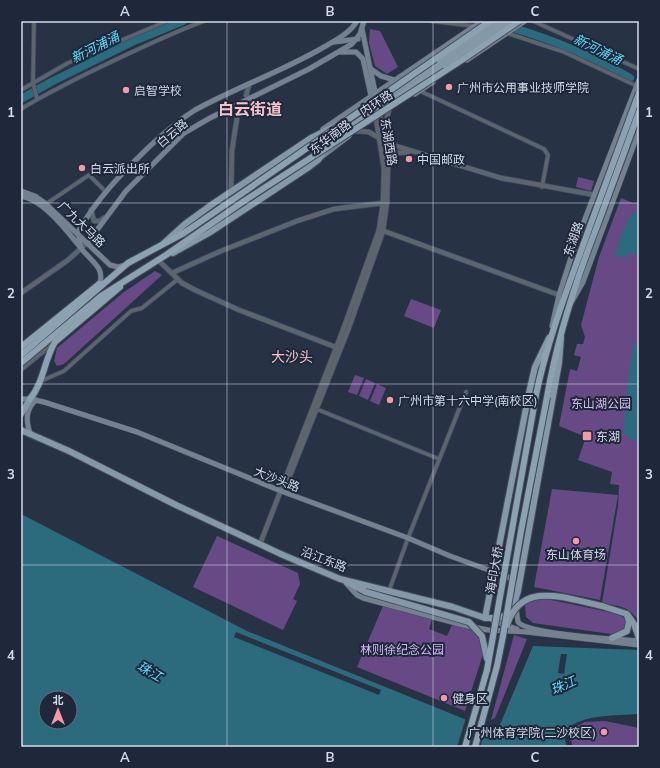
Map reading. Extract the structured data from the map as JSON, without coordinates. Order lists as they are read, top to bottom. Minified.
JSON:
{"streets":{"highway":["内环路","东湖路","海印大桥"],"main road":["白云路","东华南路","东湖西路","广九大马路","大沙头路","沿江东路"]},"crossings":[["内环路","东华南路"],["内环路","广九大马路"],["白云路","东湖西路"],["白云路","广九大马路"],["东华南路","东湖西路"],["东湖路","海印大桥"]],"districts":["白云街道","大沙头"],"water":["新河浦涌","珠江"],"parks":["东山湖公园","林则徐纪念公园"],"places":{"other":["广州市公用事业技师学院","启智学校","中国邮政","白云派出所","广州市第十六中学(南校区)","东山体育场","健身区","广州体育学院(二沙校区)"],"transit":["东湖"]},"north":"top","grid":{"columns":["A","B","C"],"rows":["1","2","3","4"]}}
